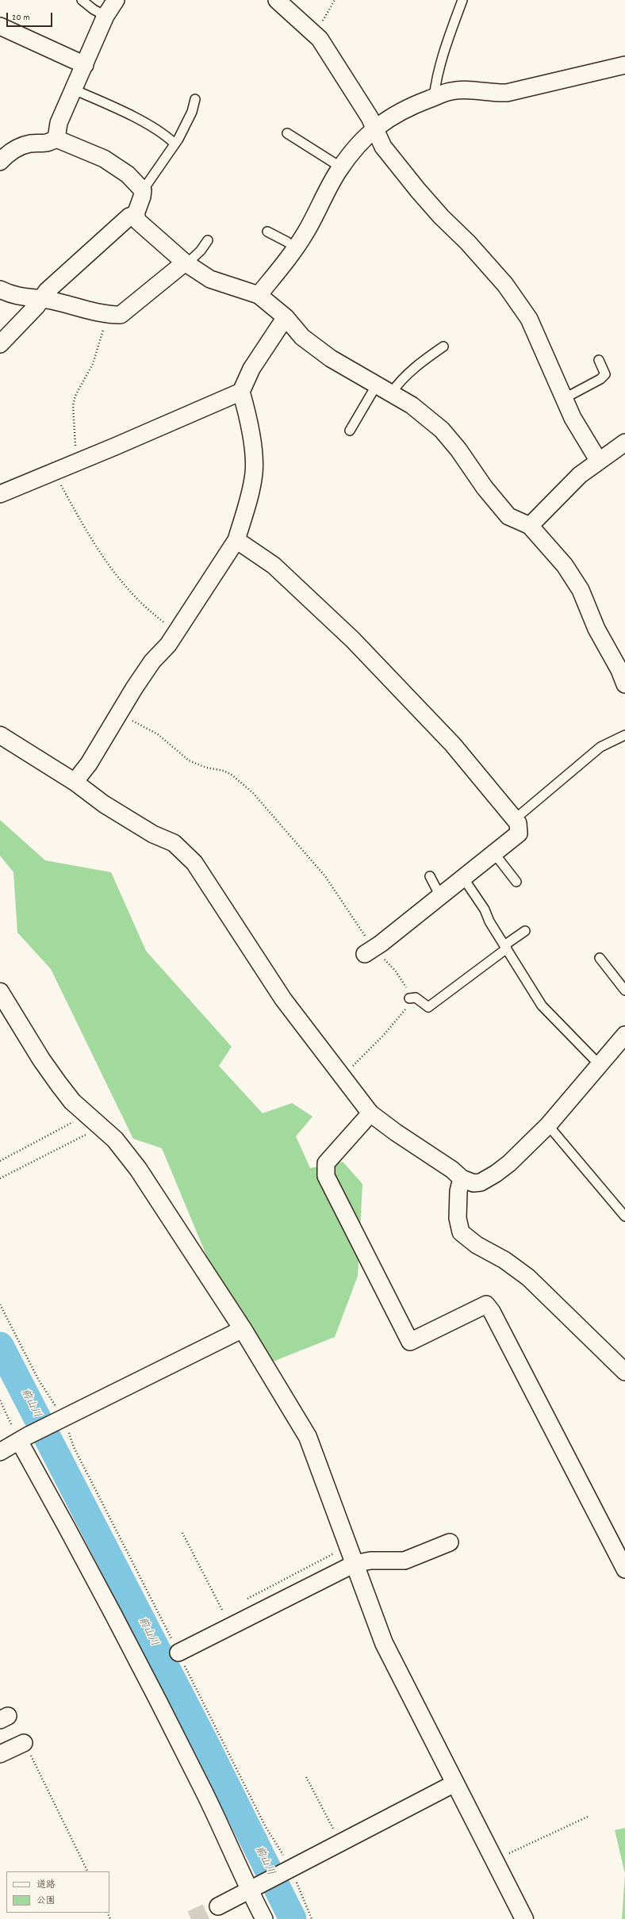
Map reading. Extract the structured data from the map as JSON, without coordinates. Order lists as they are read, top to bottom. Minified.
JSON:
{"water":["前山川"],"legend":["道路","公園"],"scale_bar":"20 m"}
